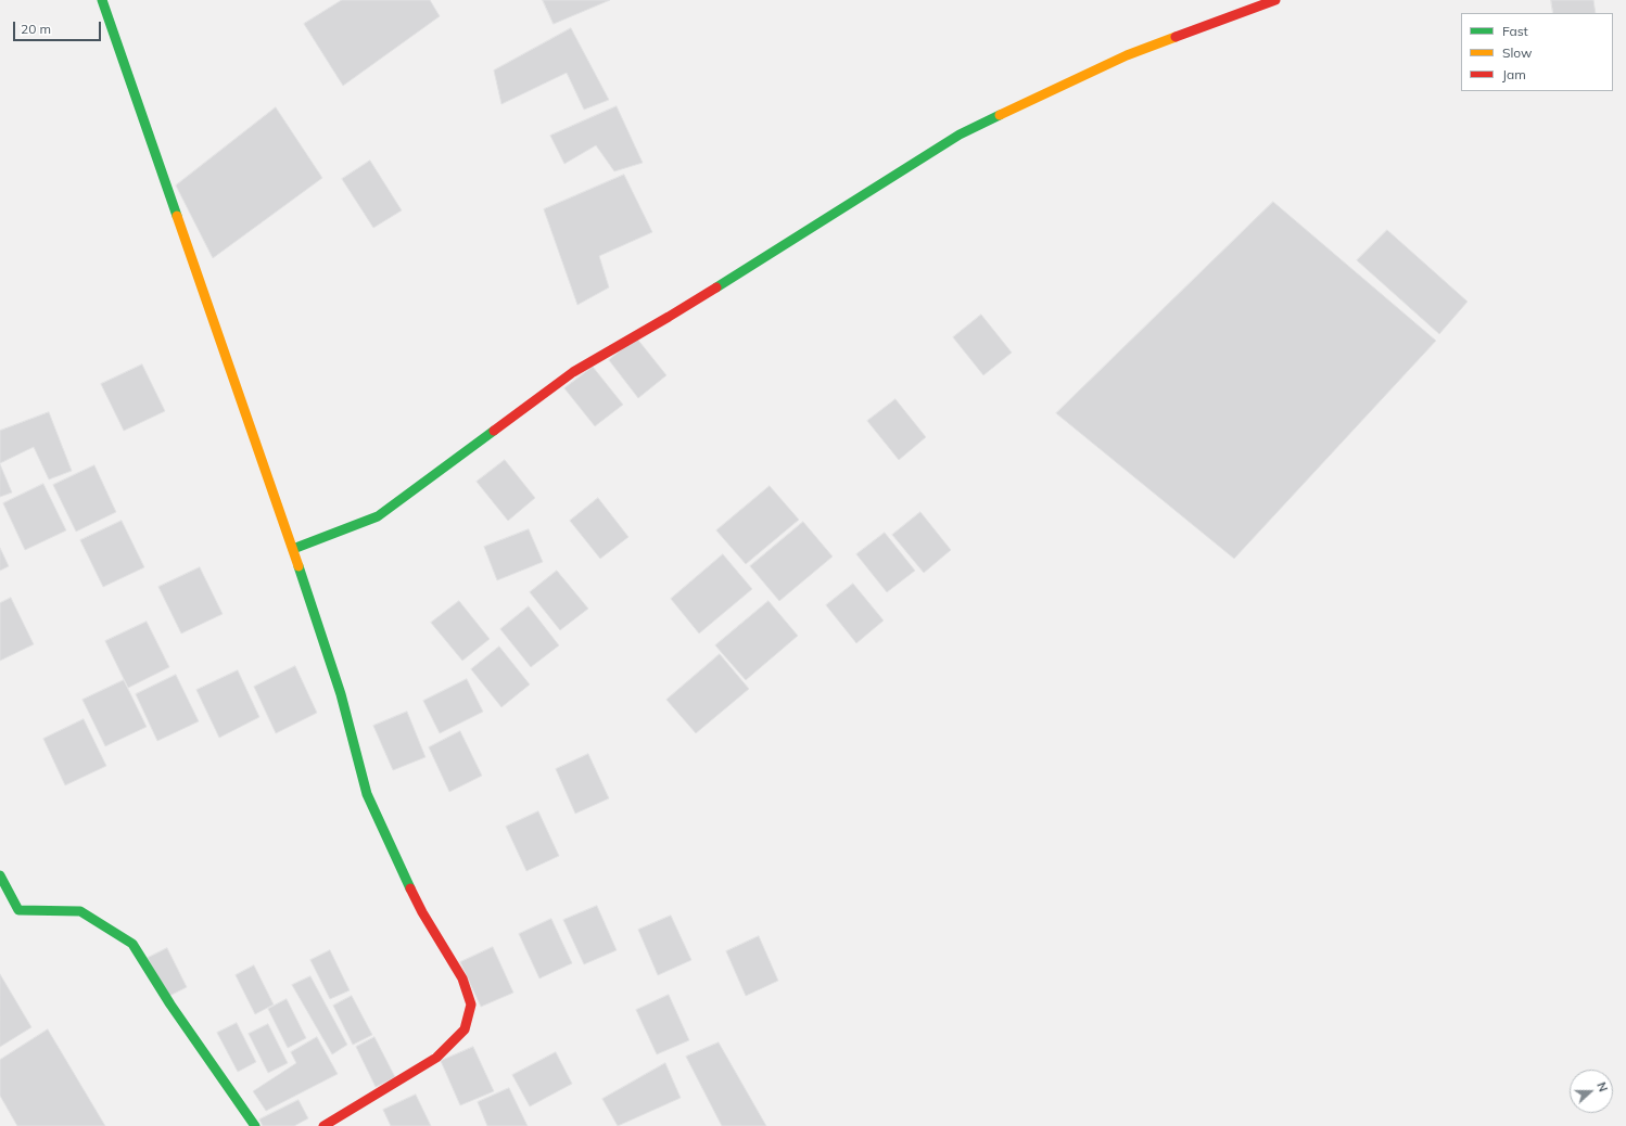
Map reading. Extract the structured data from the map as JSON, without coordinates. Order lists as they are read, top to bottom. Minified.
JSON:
{"legend":["Fast","Slow","Jam"],"scale_bar":"20 m","north":"right"}
